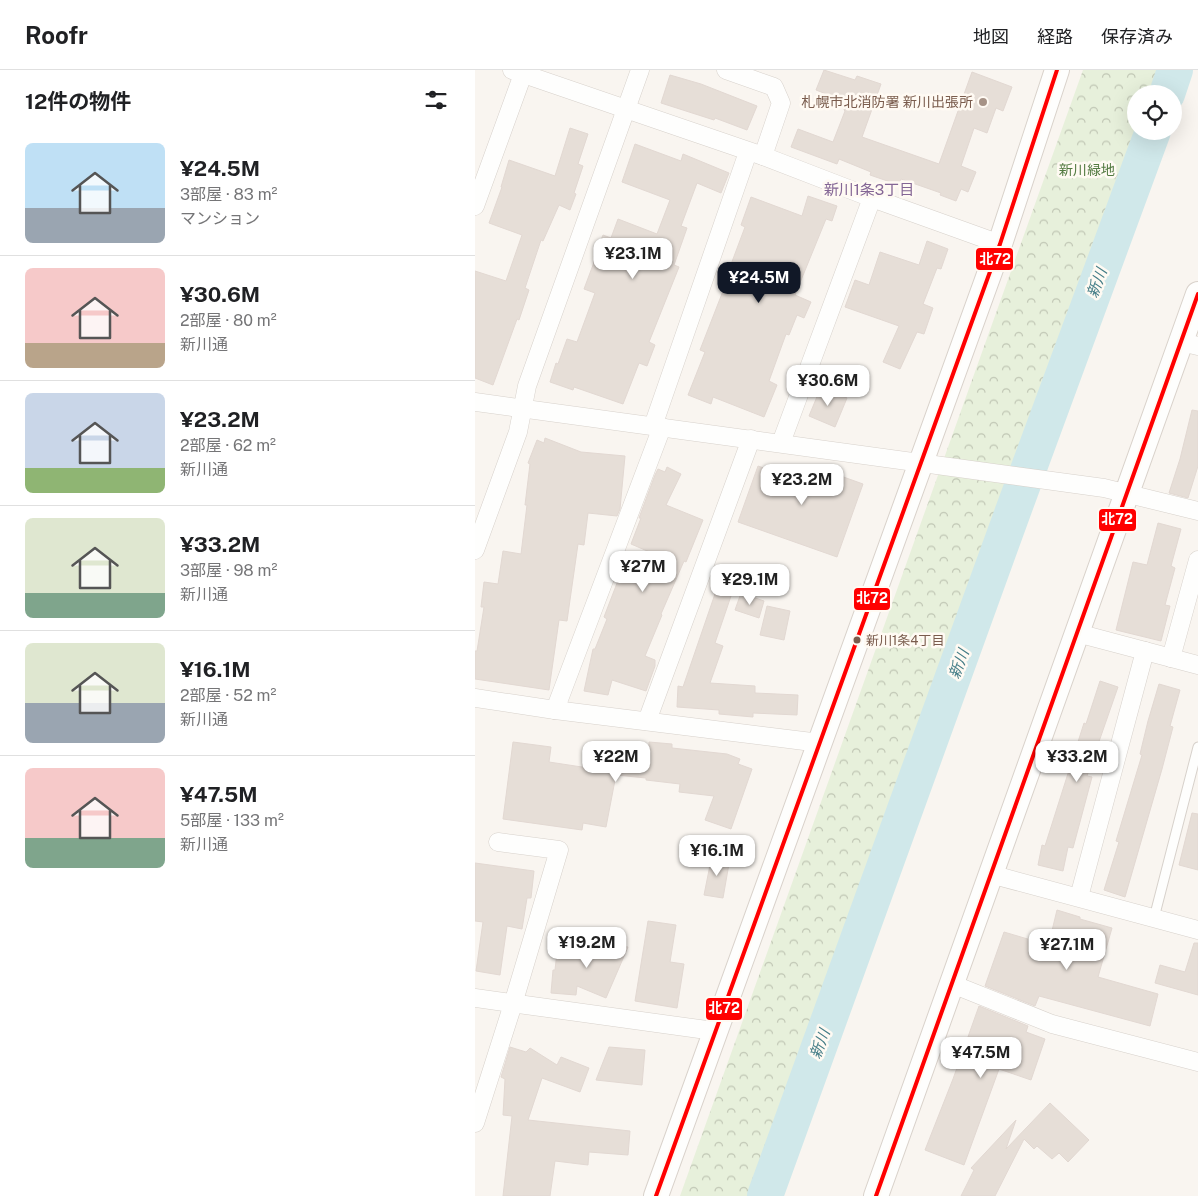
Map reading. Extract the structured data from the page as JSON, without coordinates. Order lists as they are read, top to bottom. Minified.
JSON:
{"districts":["新川1条3丁目"],"water":["新川"],"parks":["新川緑地"],"places":["札幌市北消防署 新川出張所","新川1条4丁目"],"lines":["transit line 北72"],"page":{"header":"Roofr","nav":["地図","経路","保存済み"],"heading":"12件の物件","list":[{"name":"¥24.5M","note":"3部屋 · 83 m² · マンション"},{"name":"¥30.6M","note":"2部屋 · 80 m² · 新川通"},{"name":"¥23.2M","note":"2部屋 · 62 m² · 新川通"},{"name":"¥33.2M","note":"3部屋 · 98 m² · 新川通"},{"name":"¥16.1M","note":"2部屋 · 52 m² · 新川通"},{"name":"¥47.5M","note":"5部屋 · 133 m² · 新川通"}],"price":["¥23.1M","¥24.5M","¥30.6M","¥23.2M","¥27M","¥29.1M","¥22M","¥33.2M","¥16.1M","¥19.2M","¥27.1M","¥47.5M"]}}
